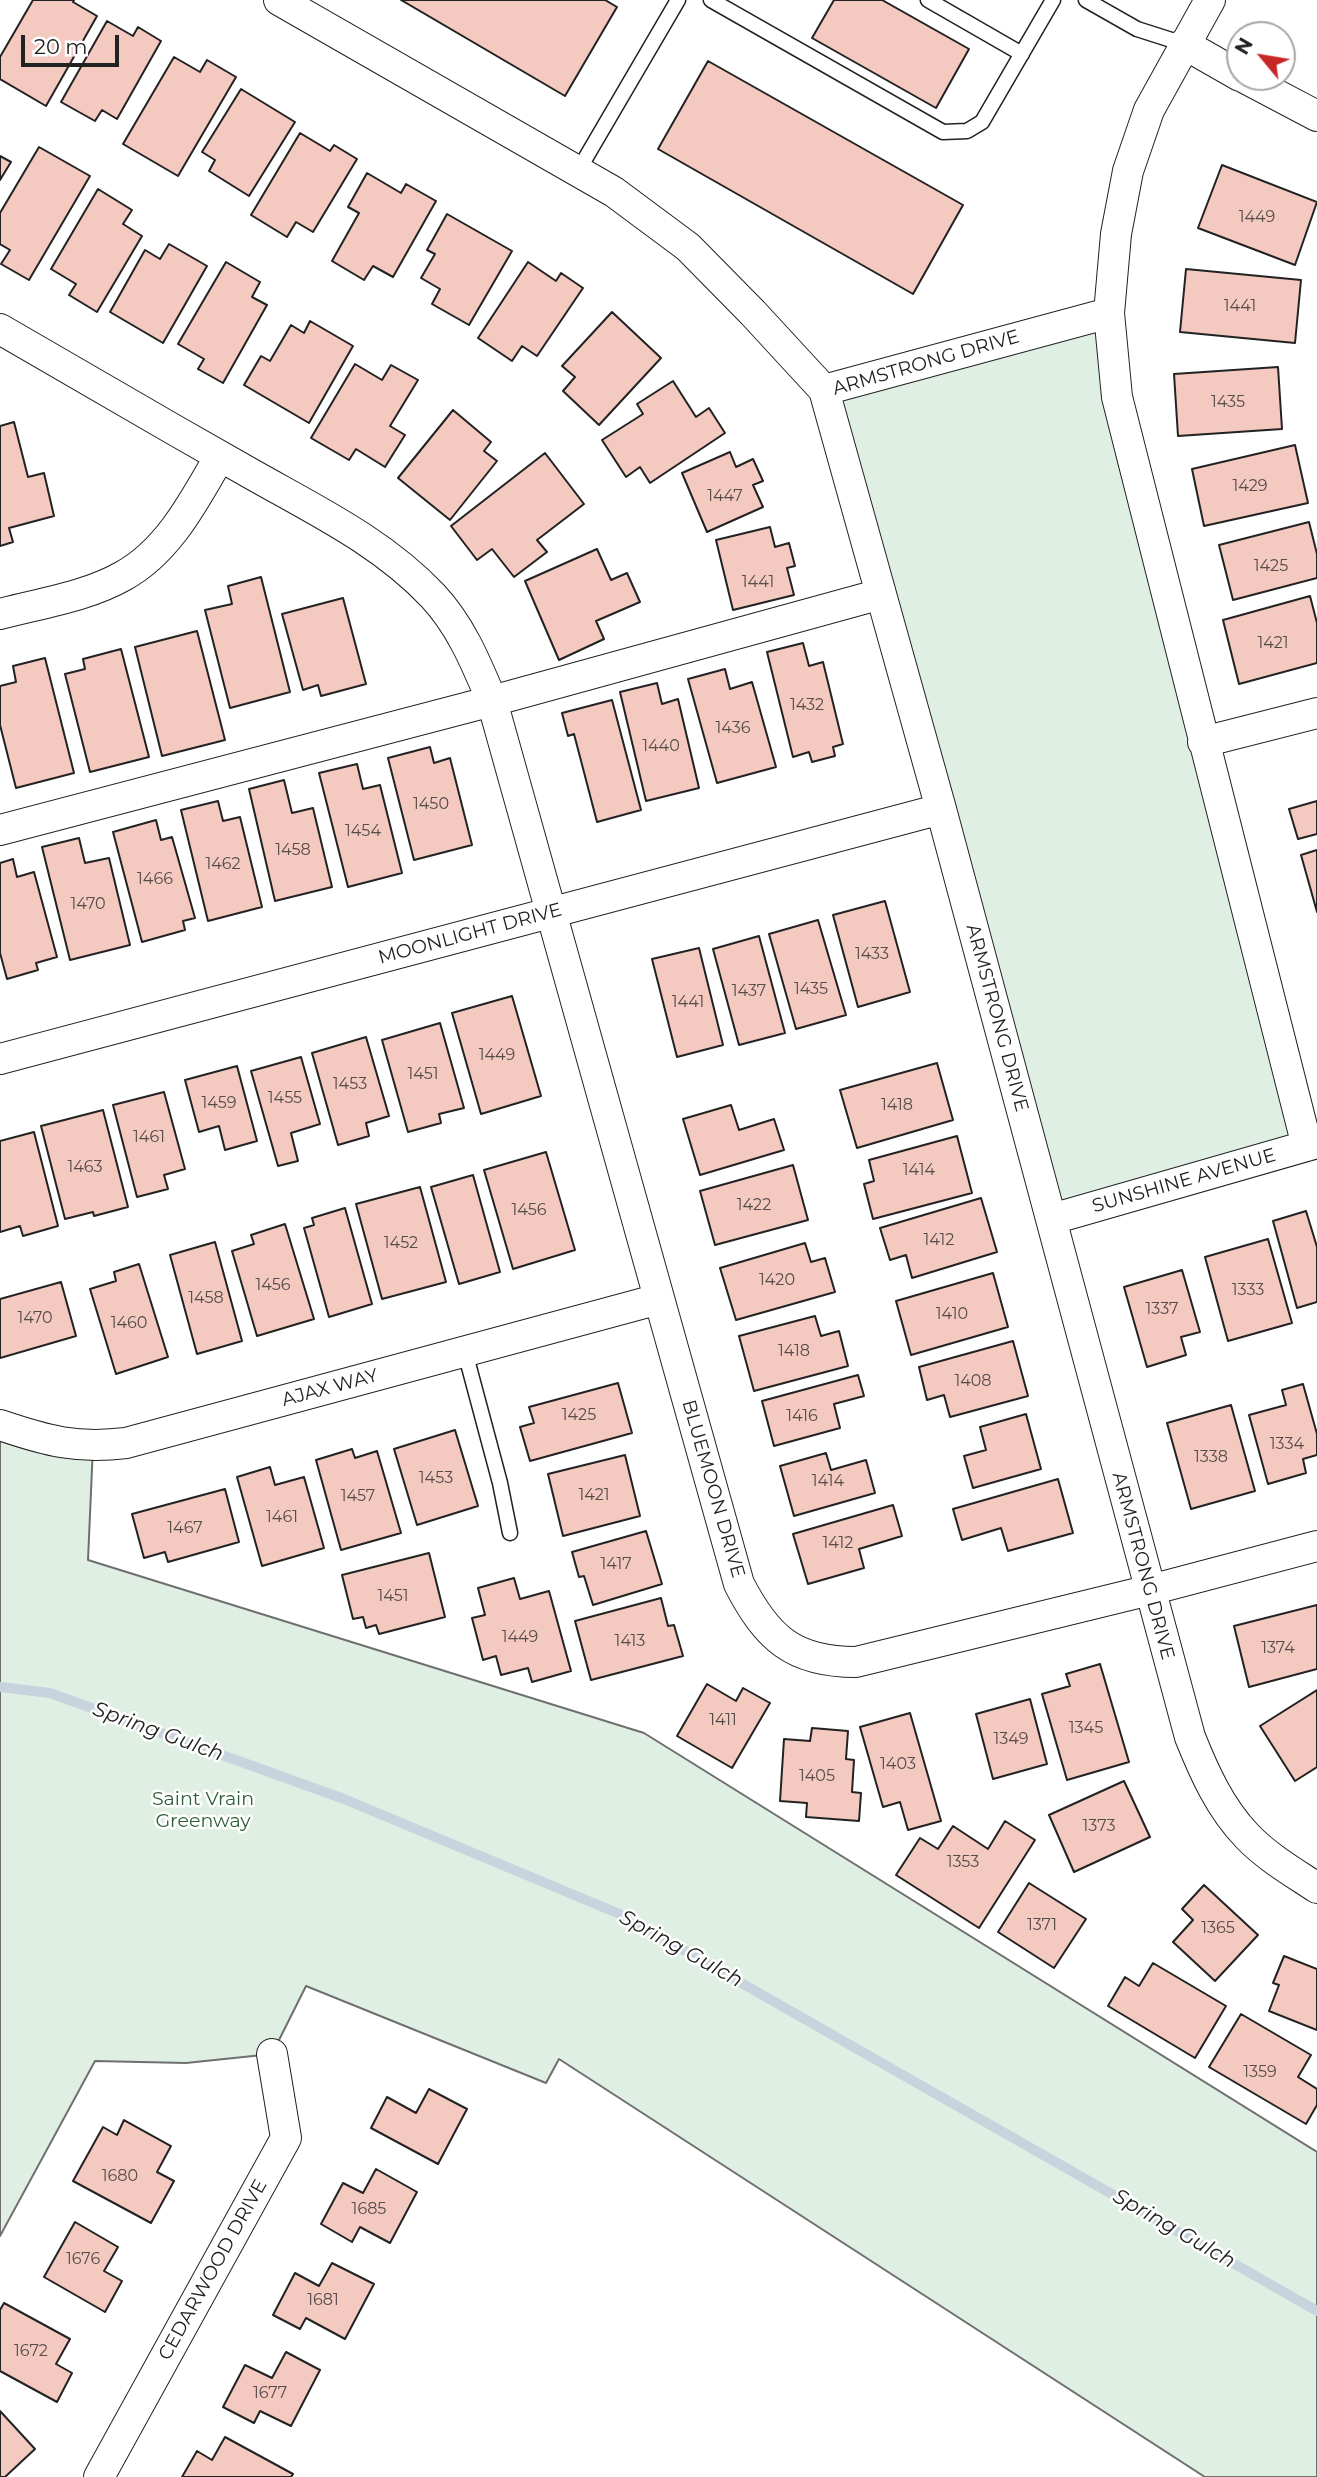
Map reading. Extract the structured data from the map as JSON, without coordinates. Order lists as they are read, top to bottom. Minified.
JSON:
{"streets":{"street":["ARMSTRONG DRIVE","MOONLIGHT DRIVE","SUNSHINE AVENUE","AJAX WAY","BLUEMOON DRIVE","CEDARWOOD DRIVE"]},"crossings":[["ARMSTRONG DRIVE","MOONLIGHT DRIVE"],["ARMSTRONG DRIVE","SUNSHINE AVENUE"],["ARMSTRONG DRIVE","BLUEMOON DRIVE"],["MOONLIGHT DRIVE","BLUEMOON DRIVE"],["AJAX WAY","BLUEMOON DRIVE"]],"water":["Spring Gulch"],"parks":["Saint Vrain Greenway"],"house_numbers":["1449","1441","1435","1429","1447","1425","1441","1421","1432","1436","1440","1450","1454","1458","1462","1466","1470","1433","1435","1437","1441","1449","1451","1453","1455","1459","1418","1461","1463","1414","1422","1456","1412","1452","1420","1456","1333","1458","1337","1410","1470","1460","1418","1408","1425","1416","1334","1338","1453","1414","1421","1457","1461","1467","1412","1417","1451","1449","1413","1374","1411","1345","1349","1403","1405","1373","1353","1371","1365","1359","1680","1685","1676","1681","1672","1677"],"scale_bar":"20 m","north":"top left"}
